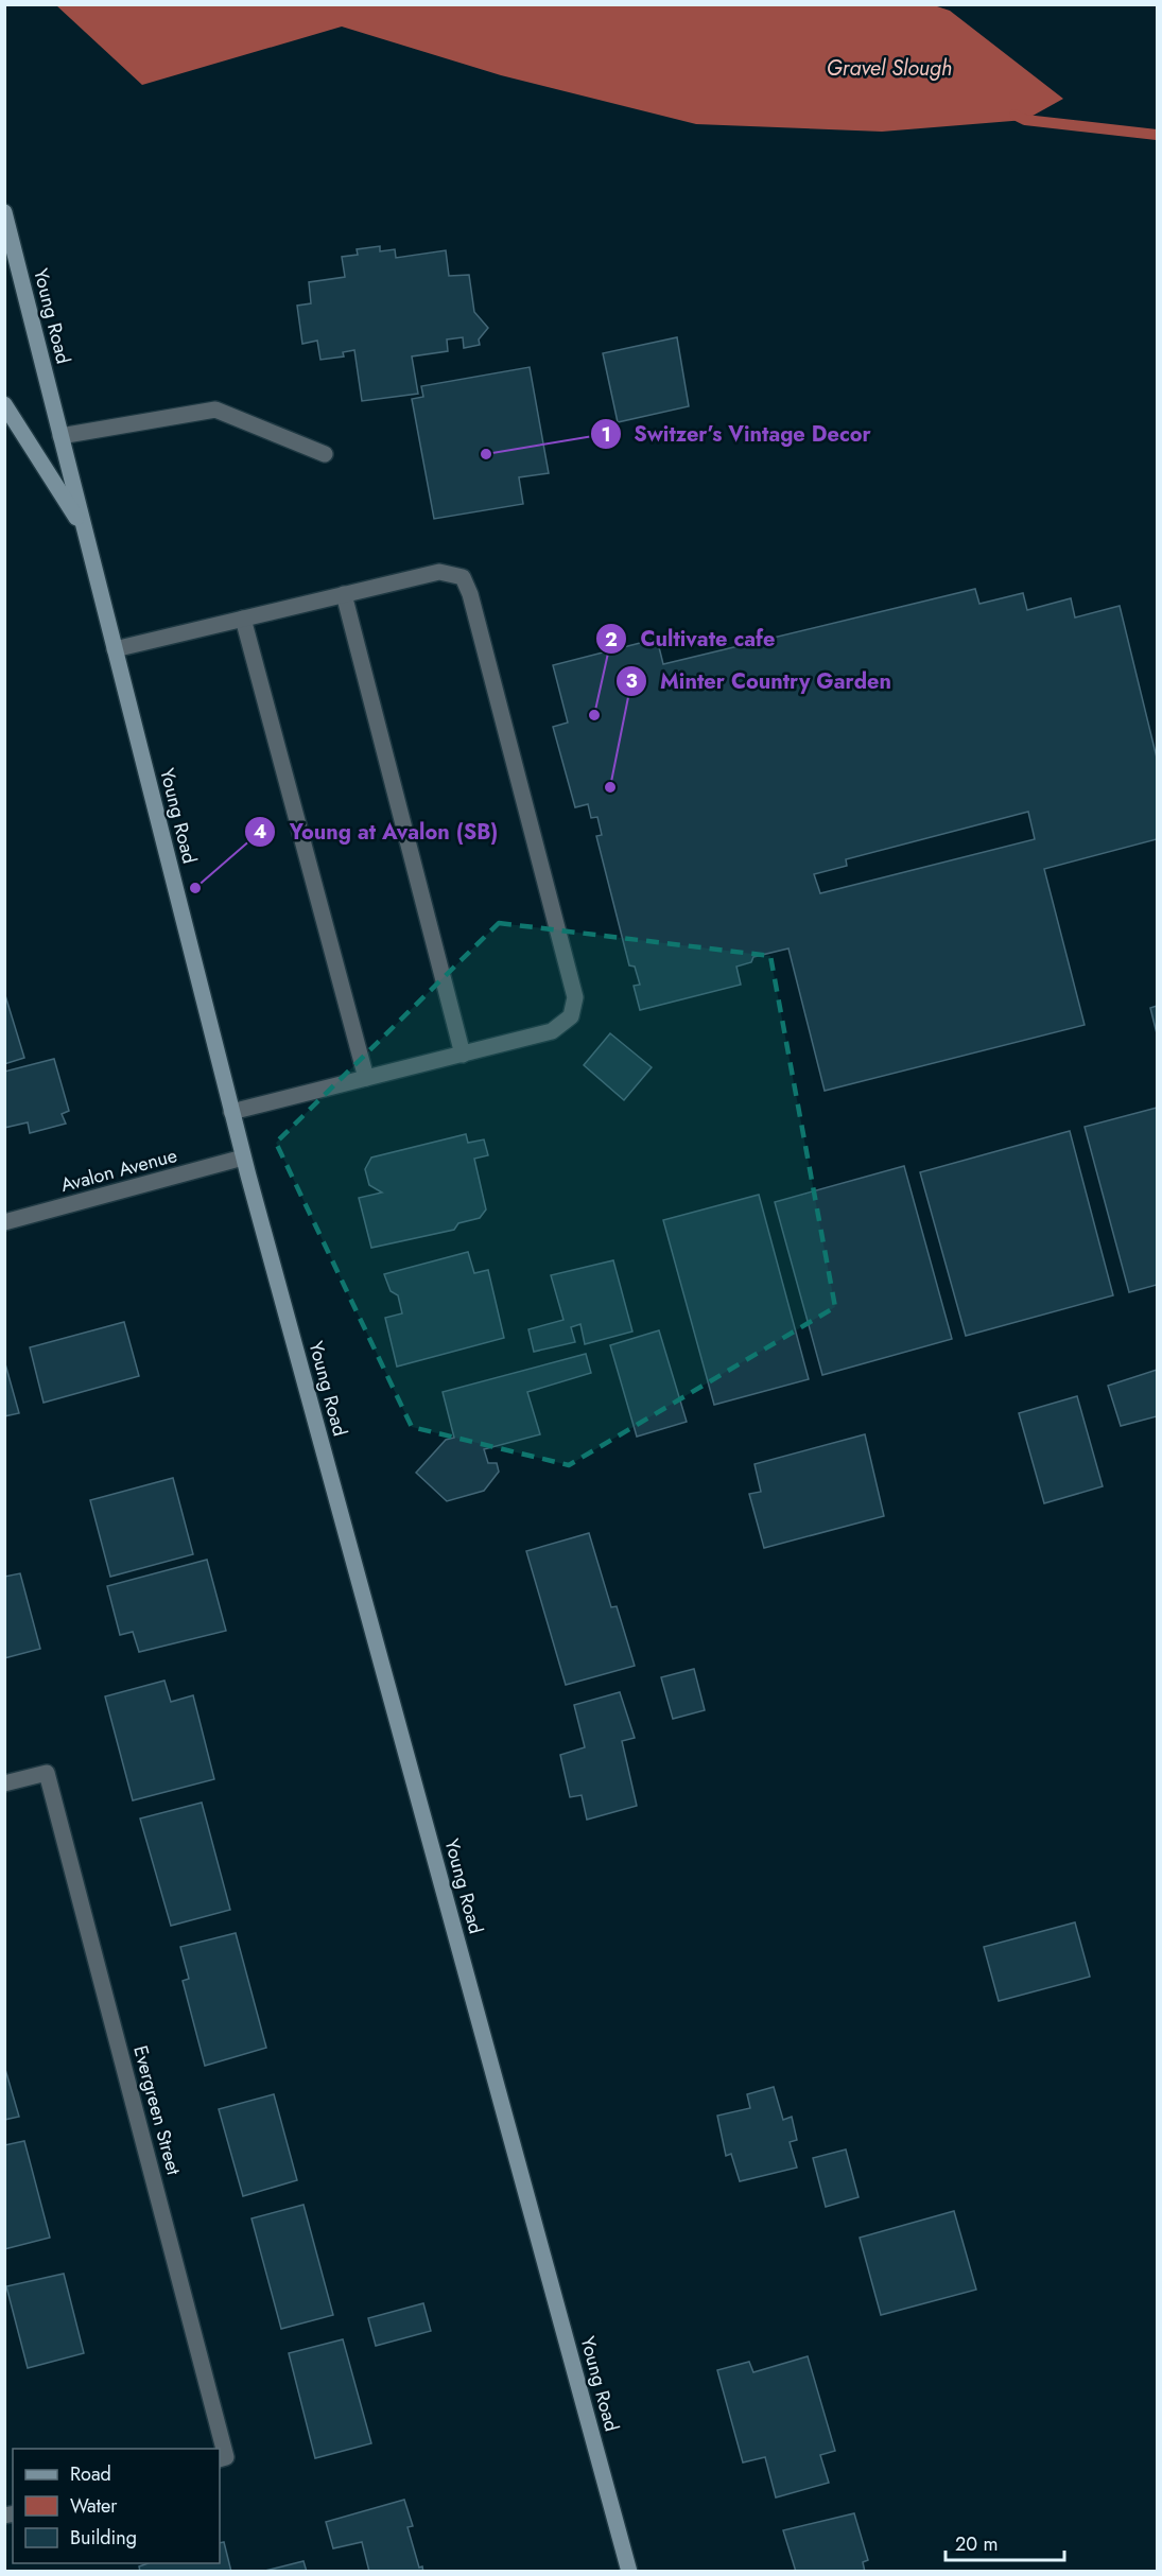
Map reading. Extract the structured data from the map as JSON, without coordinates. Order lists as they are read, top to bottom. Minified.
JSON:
{"streets":{"street":["Young Road","Avalon Avenue","Evergreen Street"]},"crossings":[["Young Road","Avalon Avenue"]],"water":["Gravel Slough"],"places":["Switzer’s Vintage Decor","Cultivate cafe","Minter Country Garden","Young at Avalon (SB)"],"legend":["Road","Water","Building"],"scale_bar":"20 m"}
